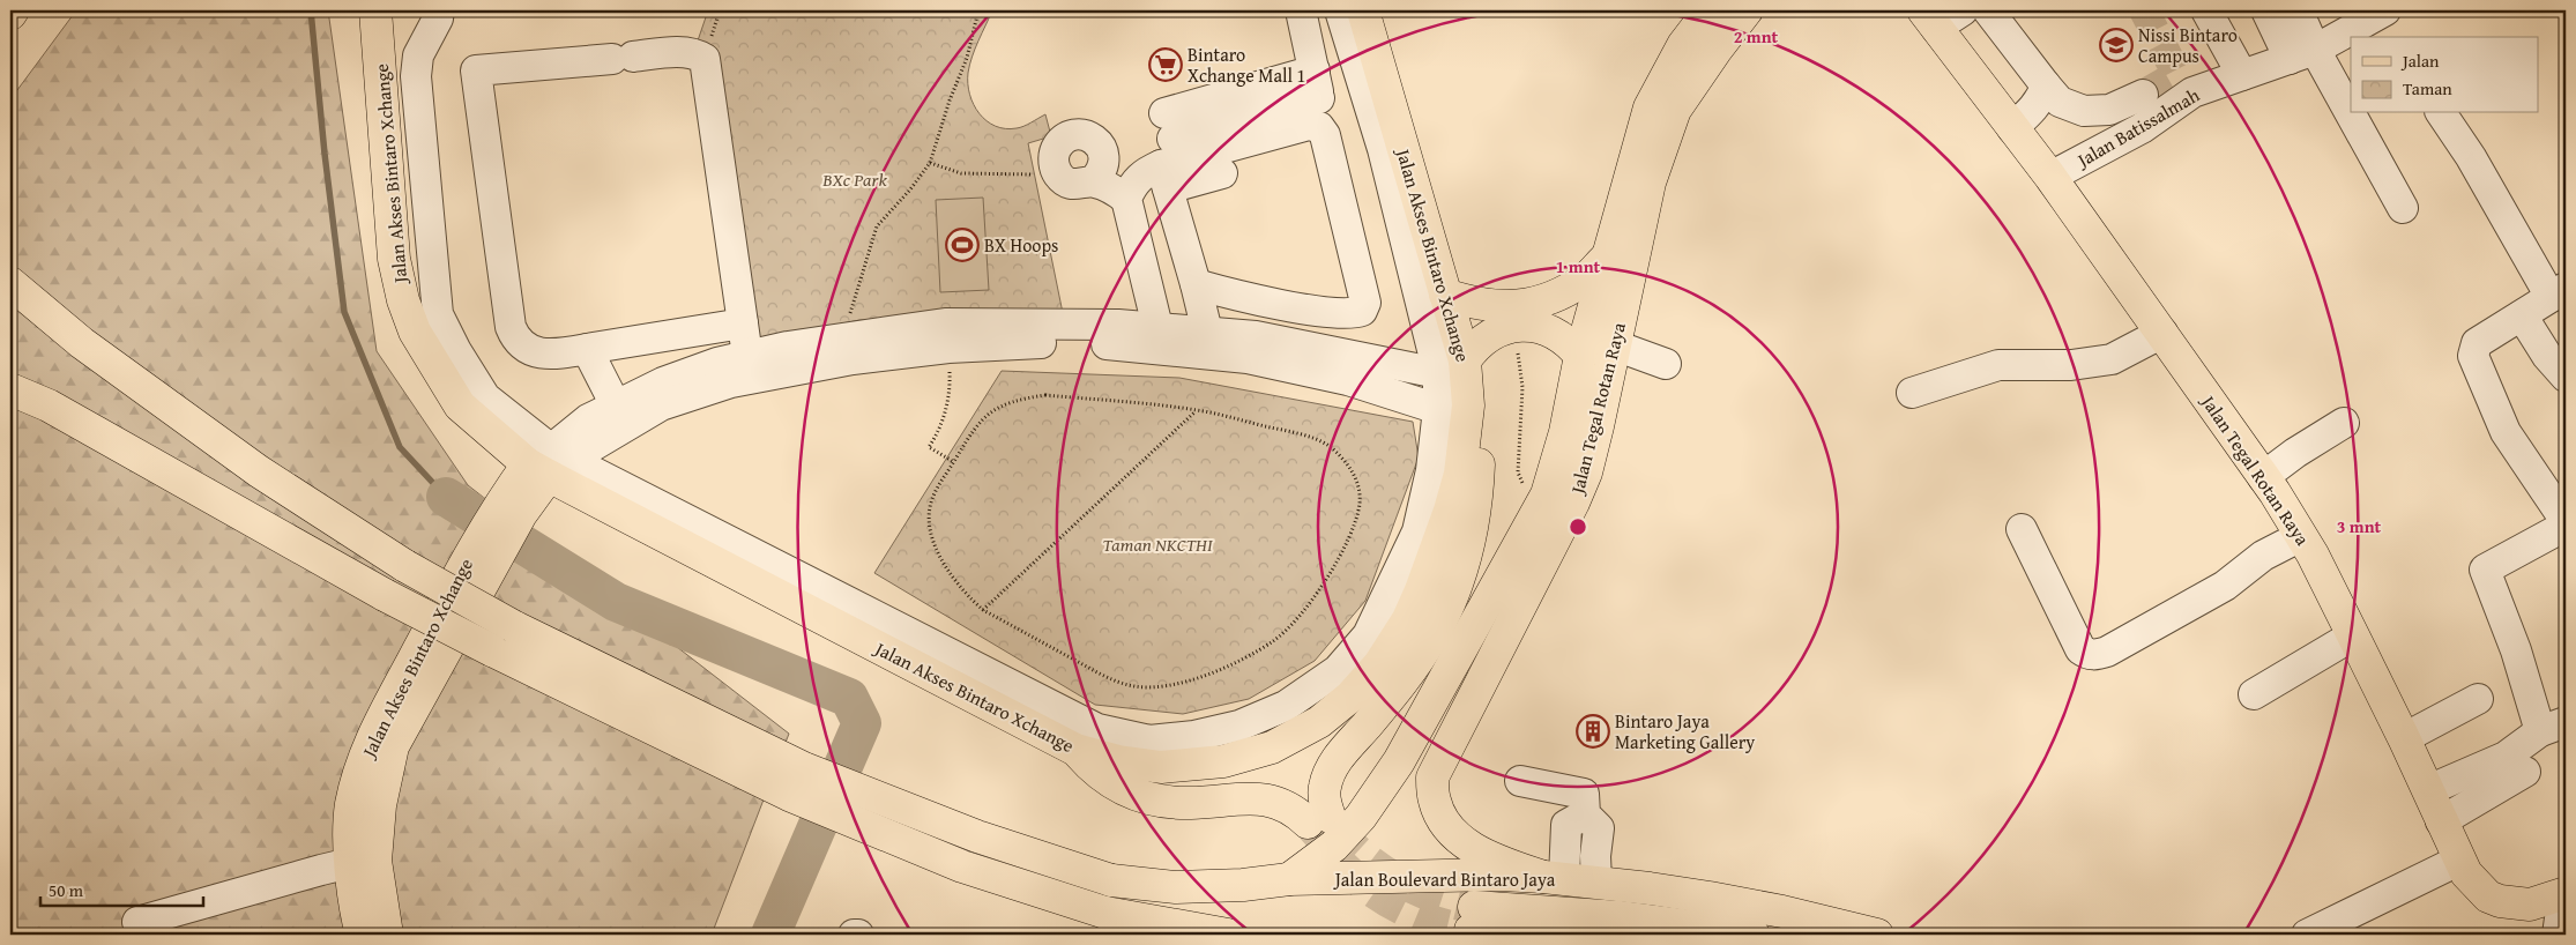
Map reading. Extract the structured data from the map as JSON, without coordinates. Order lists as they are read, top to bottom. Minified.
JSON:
{"streets":{"main road":["Jalan Akses Bintaro Xchange","Jalan Tegal Rotan Raya","Jalan Boulevard Bintaro Jaya"],"street":["Jalan Batissalmah"]},"crossings":[["Jalan Batissalmah","Jalan Tegal Rotan Raya"],["Jalan Tegal Rotan Raya","Jalan Boulevard Bintaro Jaya"]],"parks":["BXc Park","Taman NKCTHI"],"places":{"school or university":["Nissi Bintaro Campus"],"supermarket":["Bintaro Xchange Mall 1"],"sports":["BX Hoops"],"building":["Bintaro Jaya Marketing Gallery"]},"legend":["Jalan","Taman"],"scale_bar":"50 m","rings":["2 mnt","1 mnt","3 mnt"]}
